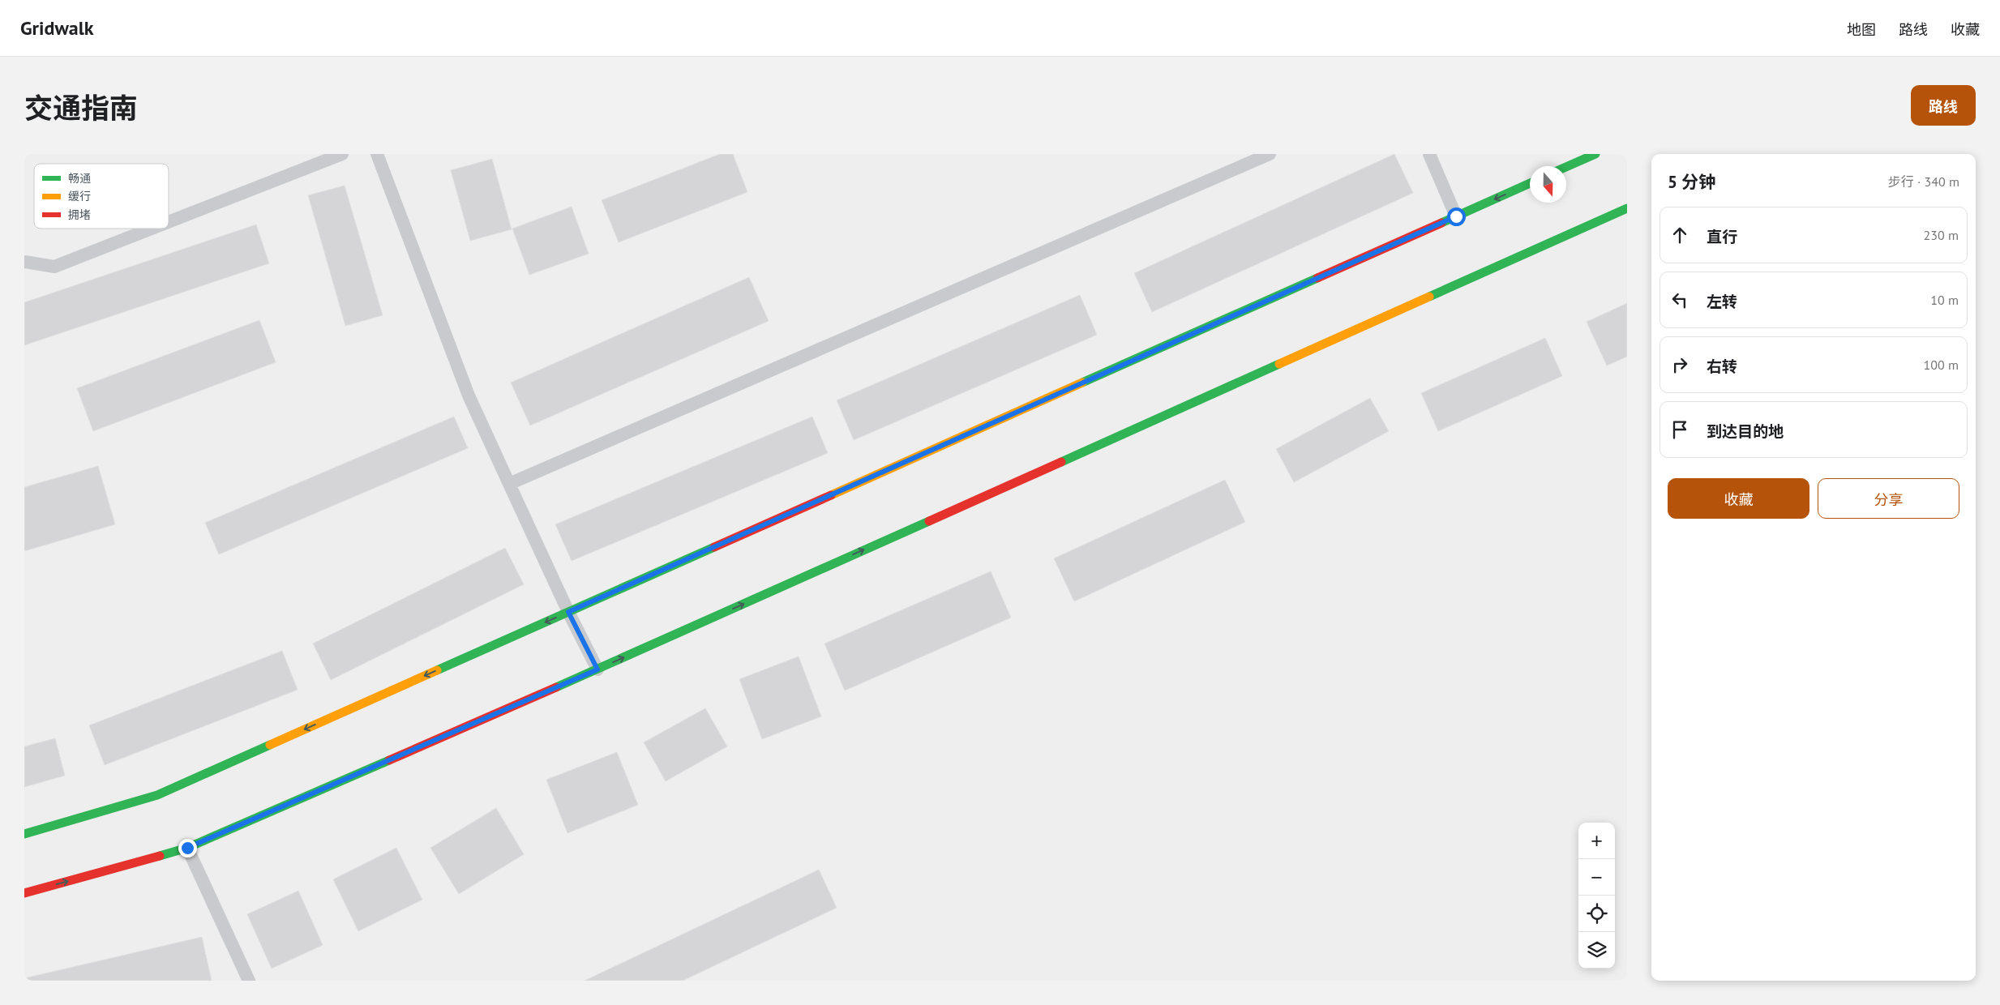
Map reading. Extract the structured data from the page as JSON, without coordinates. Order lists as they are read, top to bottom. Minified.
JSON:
{"legend":["畅通","缓行","拥堵"],"north":"bottom","page":{"header":"Gridwalk","nav":["地图","路线","收藏"],"title":"交通指南","buttons":["路线",["收藏","分享"]],"heading":["5 分钟","步行 · 340 m"],"list":[["直行","230 m"],["左转","10 m"],["右转","100 m"],"到达目的地"],"map_buttons":["+","−"]}}
